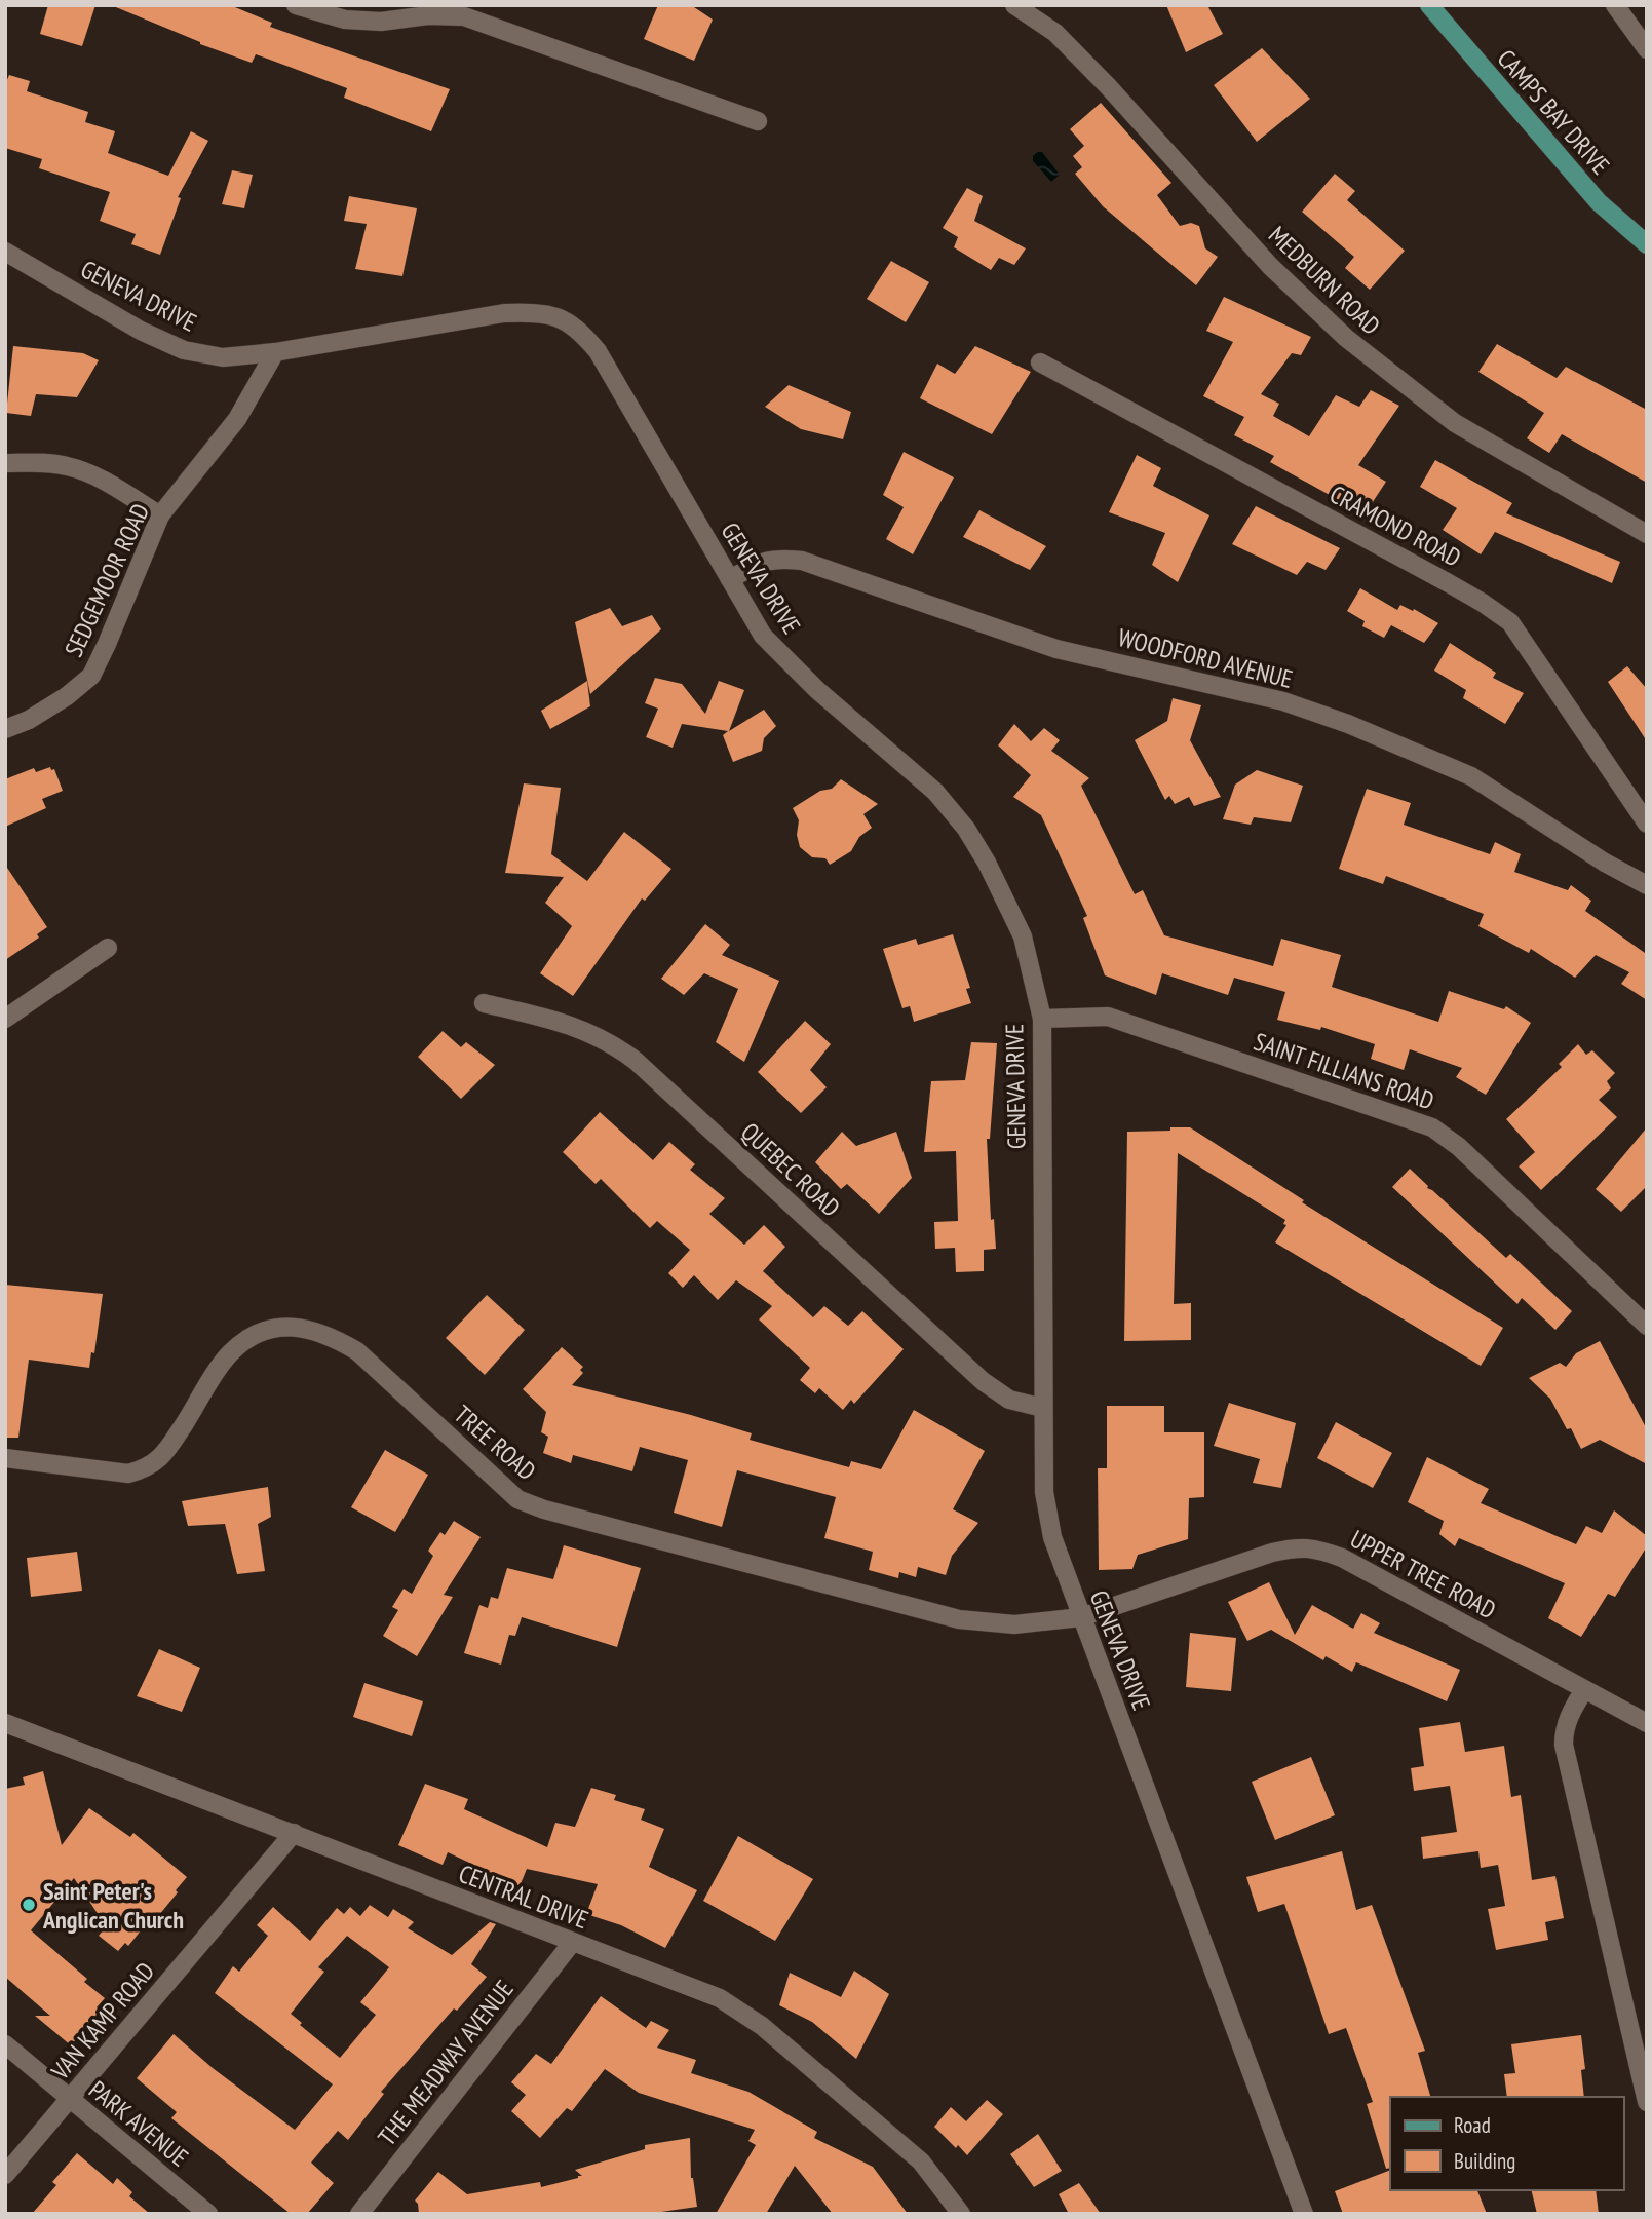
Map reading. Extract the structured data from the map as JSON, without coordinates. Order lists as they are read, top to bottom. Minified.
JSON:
{"streets":{"main road":["CAMPS BAY DRIVE"],"street":["MEDBURN ROAD","GENEVA DRIVE","CRAMOND ROAD","SEDGEMOOR ROAD","WOODFORD AVENUE","SAINT FILLIANS ROAD","QUEBEC ROAD","TREE ROAD","UPPER TREE ROAD","CENTRAL DRIVE","VAN KAMP ROAD","THE MEADWAY AVENUE","PARK AVENUE"]},"crossings":[["GENEVA DRIVE","SEDGEMOOR ROAD"],["GENEVA DRIVE","WOODFORD AVENUE"],["GENEVA DRIVE","SAINT FILLIANS ROAD"],["GENEVA DRIVE","QUEBEC ROAD"],["GENEVA DRIVE","TREE ROAD"],["GENEVA DRIVE","UPPER TREE ROAD"],["TREE ROAD","UPPER TREE ROAD"],["CENTRAL DRIVE","VAN KAMP ROAD"],["CENTRAL DRIVE","THE MEADWAY AVENUE"],["VAN KAMP ROAD","PARK AVENUE"]],"places":["Saint Peter's Anglican Church"],"legend":["Road","Building"]}
